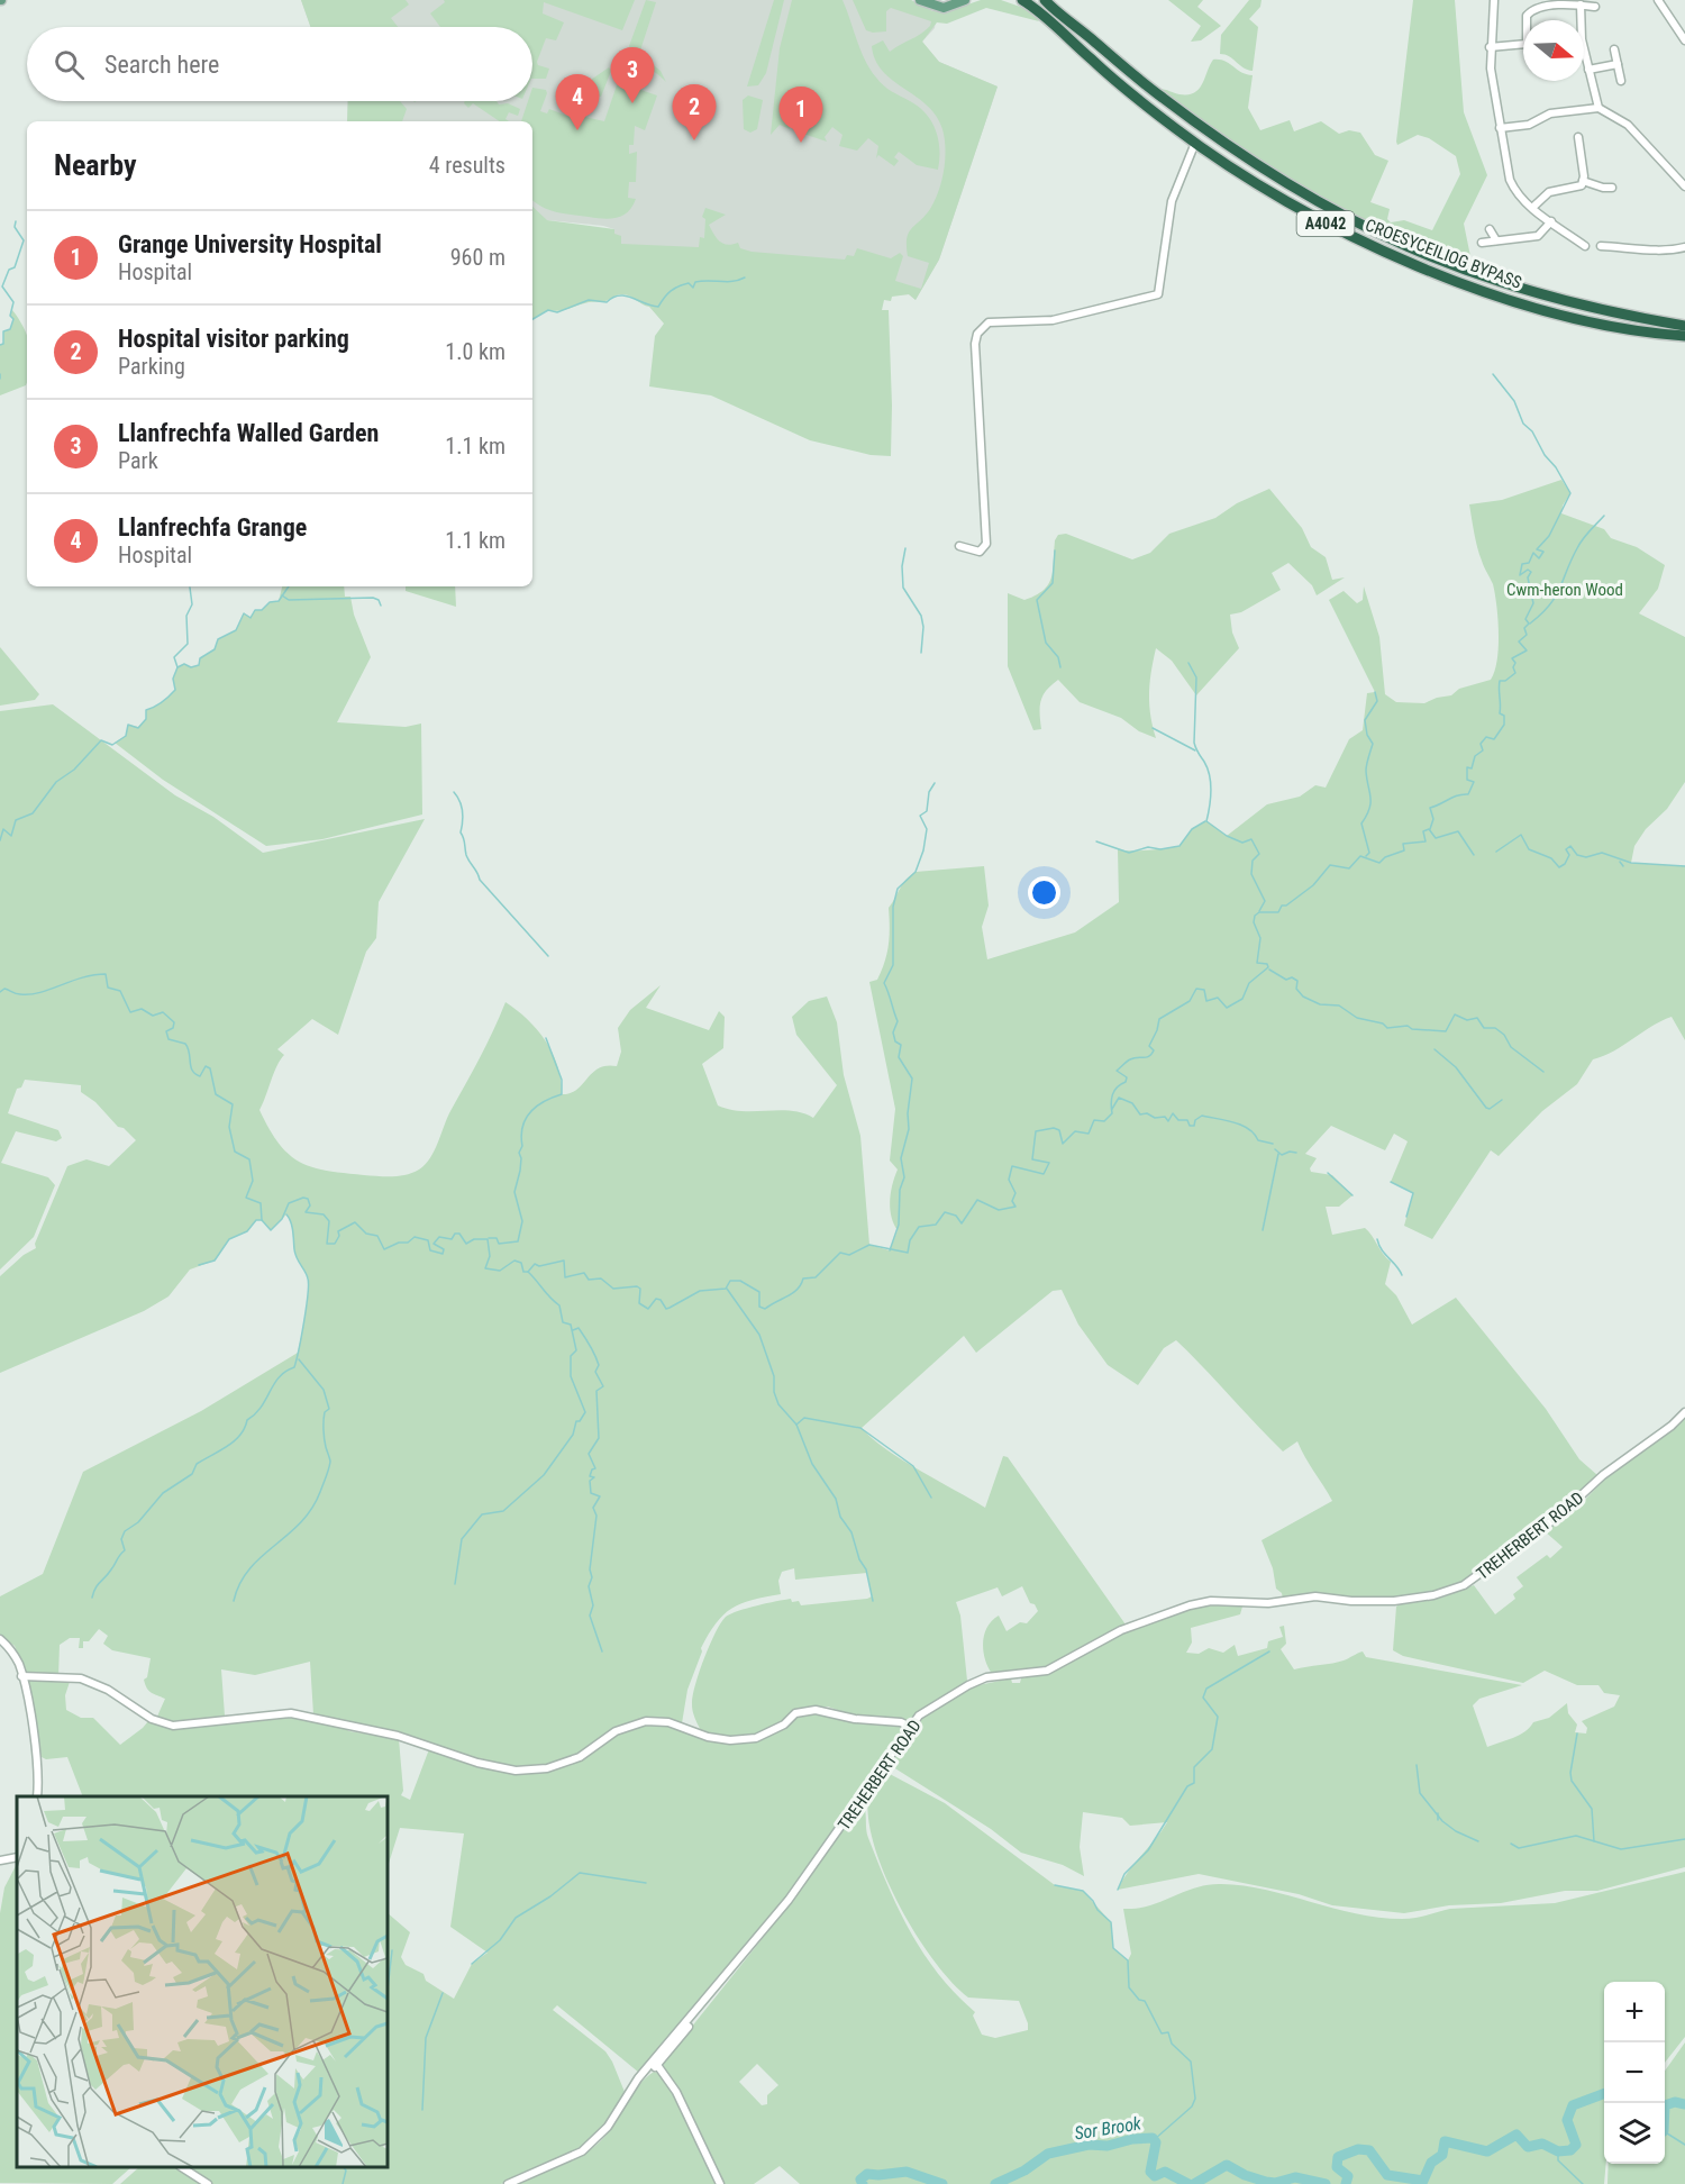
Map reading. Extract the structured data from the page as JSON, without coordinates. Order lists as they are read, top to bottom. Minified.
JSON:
{"streets":{"highway":["A4042","CROESYCEILIOG BYPASS"],"street":["TREHERBERT ROAD"]},"water":["Sor Brook"],"parks":["Cwm-heron Wood"],"north":"right","page":{"search":"Search here","pins":["3","4","2","1"],"heading":["Nearby","4 results"],"list":[{"mark":"1","name":"Grange University Hospital","note":"Hospital","value":"960 m"},{"mark":"2","name":"Hospital visitor parking","note":"Parking","value":"1.0 km"},{"mark":"3","name":"Llanfrechfa Walled Garden","note":"Park","value":"1.1 km"},{"mark":"4","name":"Llanfrechfa Grange","note":"Hospital","value":"1.1 km"}],"map_buttons":["+","−"]}}
